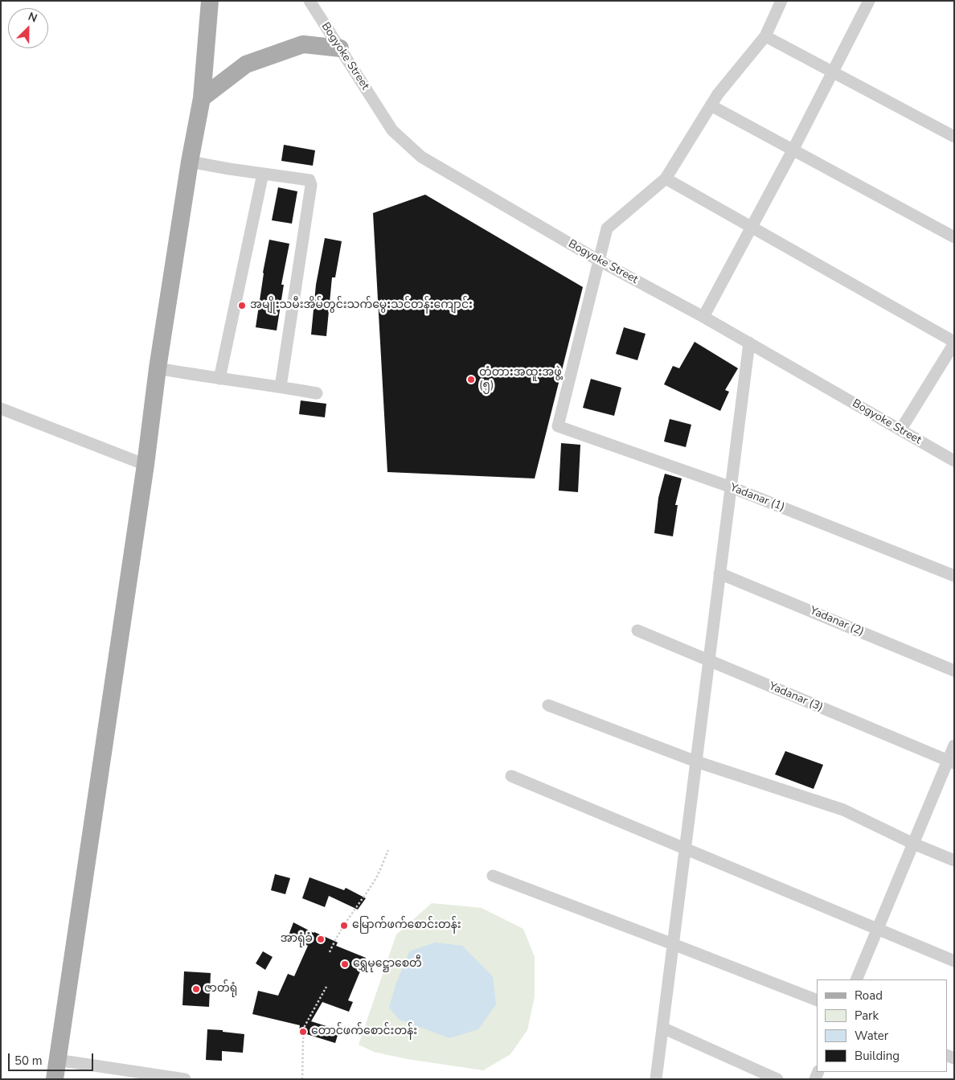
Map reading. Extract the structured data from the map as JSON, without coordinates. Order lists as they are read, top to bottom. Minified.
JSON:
{"streets":{"street":["Bogyoke Street","Yadanar (1)","Yadanar (2)","Yadanar (3)"]},"crossings":[["Bogyoke Street","Yadanar (1)"]],"places":["အမျိုးသမီးအိမ်တွင်းသက်မွေးသင်တန်းကျောင်း","တံတားအထူးအဖွဲ့ (၅)","မြောက်ဖက်စောင်းတန်း","အာရုံခံ","ရွှေမုဋ္ဌောစေတီ","ဇာတ်ရုံ","တောင်ဖက်စောင်းတန်း"],"legend":["Road","Park","Water","Building"],"scale_bar":"50 m","north":"top right"}
